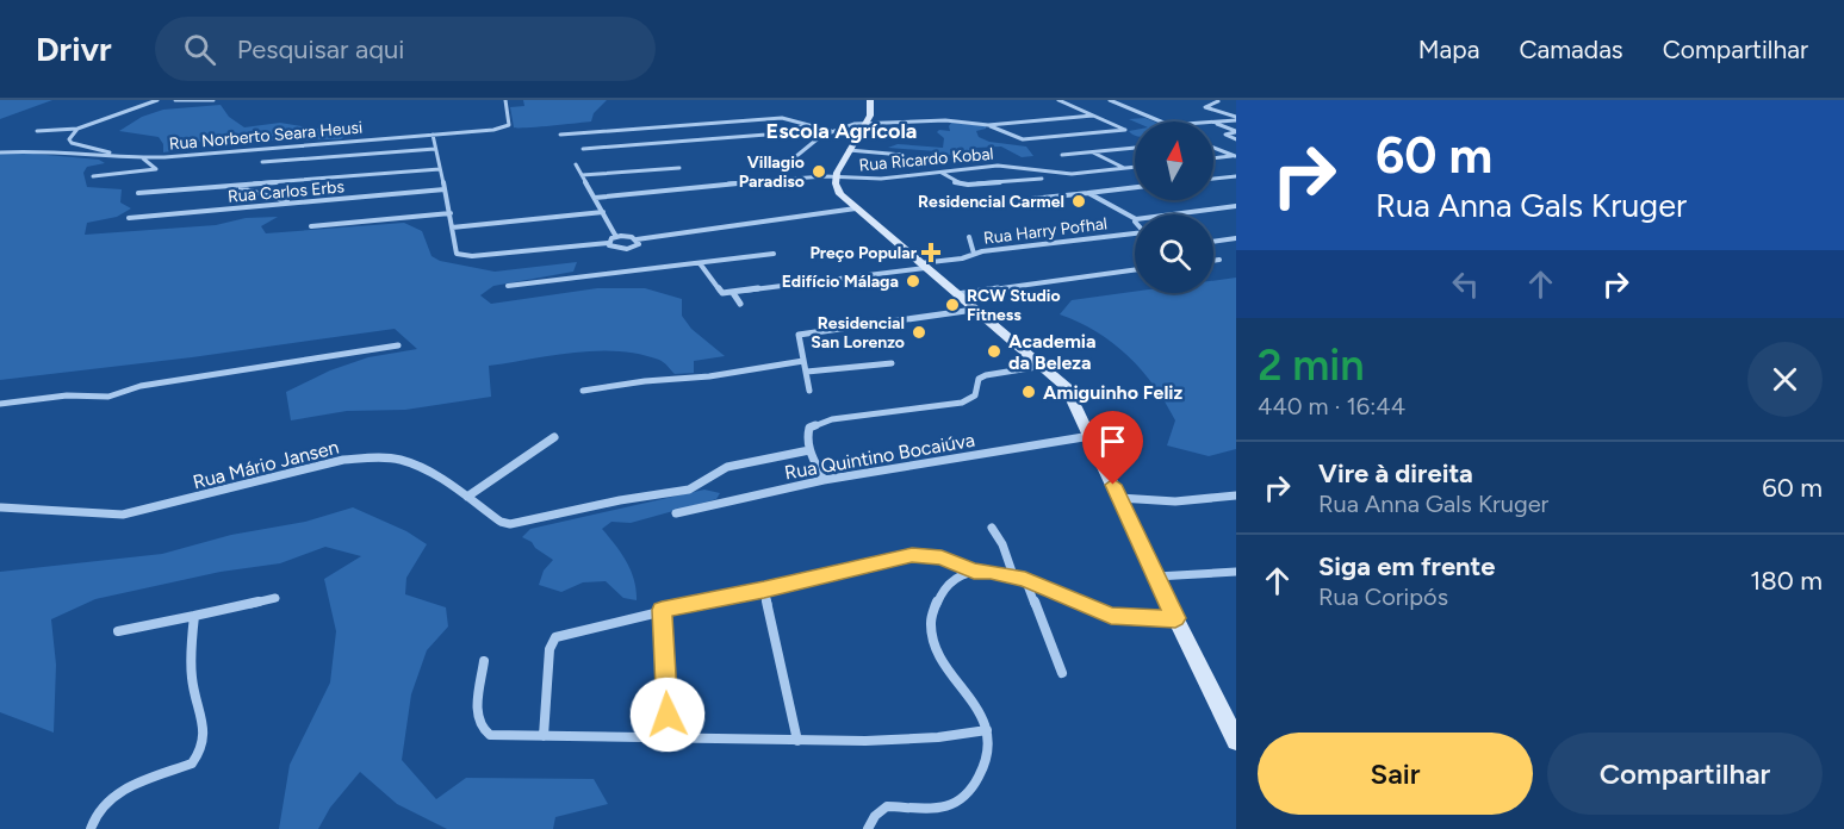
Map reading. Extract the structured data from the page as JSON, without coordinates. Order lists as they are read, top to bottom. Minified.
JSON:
{"streets":{"street":["Rua Norberto Seara Heusi","Rua Ricardo Kobal","Rua Carlos Erbs","Rua Harry Pofhal","Rua Quintino Bocaiúva","Rua Mário Jansen"]},"districts":["Escola Agrícola"],"places":{"other":["Villagio Paradiso","Residencial Carmel","Edifício Málaga","RCW Studio Fitness","Residencial San Lorenzo","Academia da Beleza","Amiguinho Feliz"],"health":["Preço Popular"]},"north":"top","page":{"header":"Drivr","search":"Pesquisar aqui","nav":["Mapa","Camadas","Compartilhar"],"turn":["60 m","Rua Anna Gals Kruger"],"heading":["2 min","440 m · 16:44"],"list":[{"name":"Vire à direita","note":"Rua Anna Gals Kruger","value":"60 m"},{"name":"Siga em frente","note":"Rua Coripós","value":"180 m"}],"buttons":["Sair","Compartilhar"]}}
